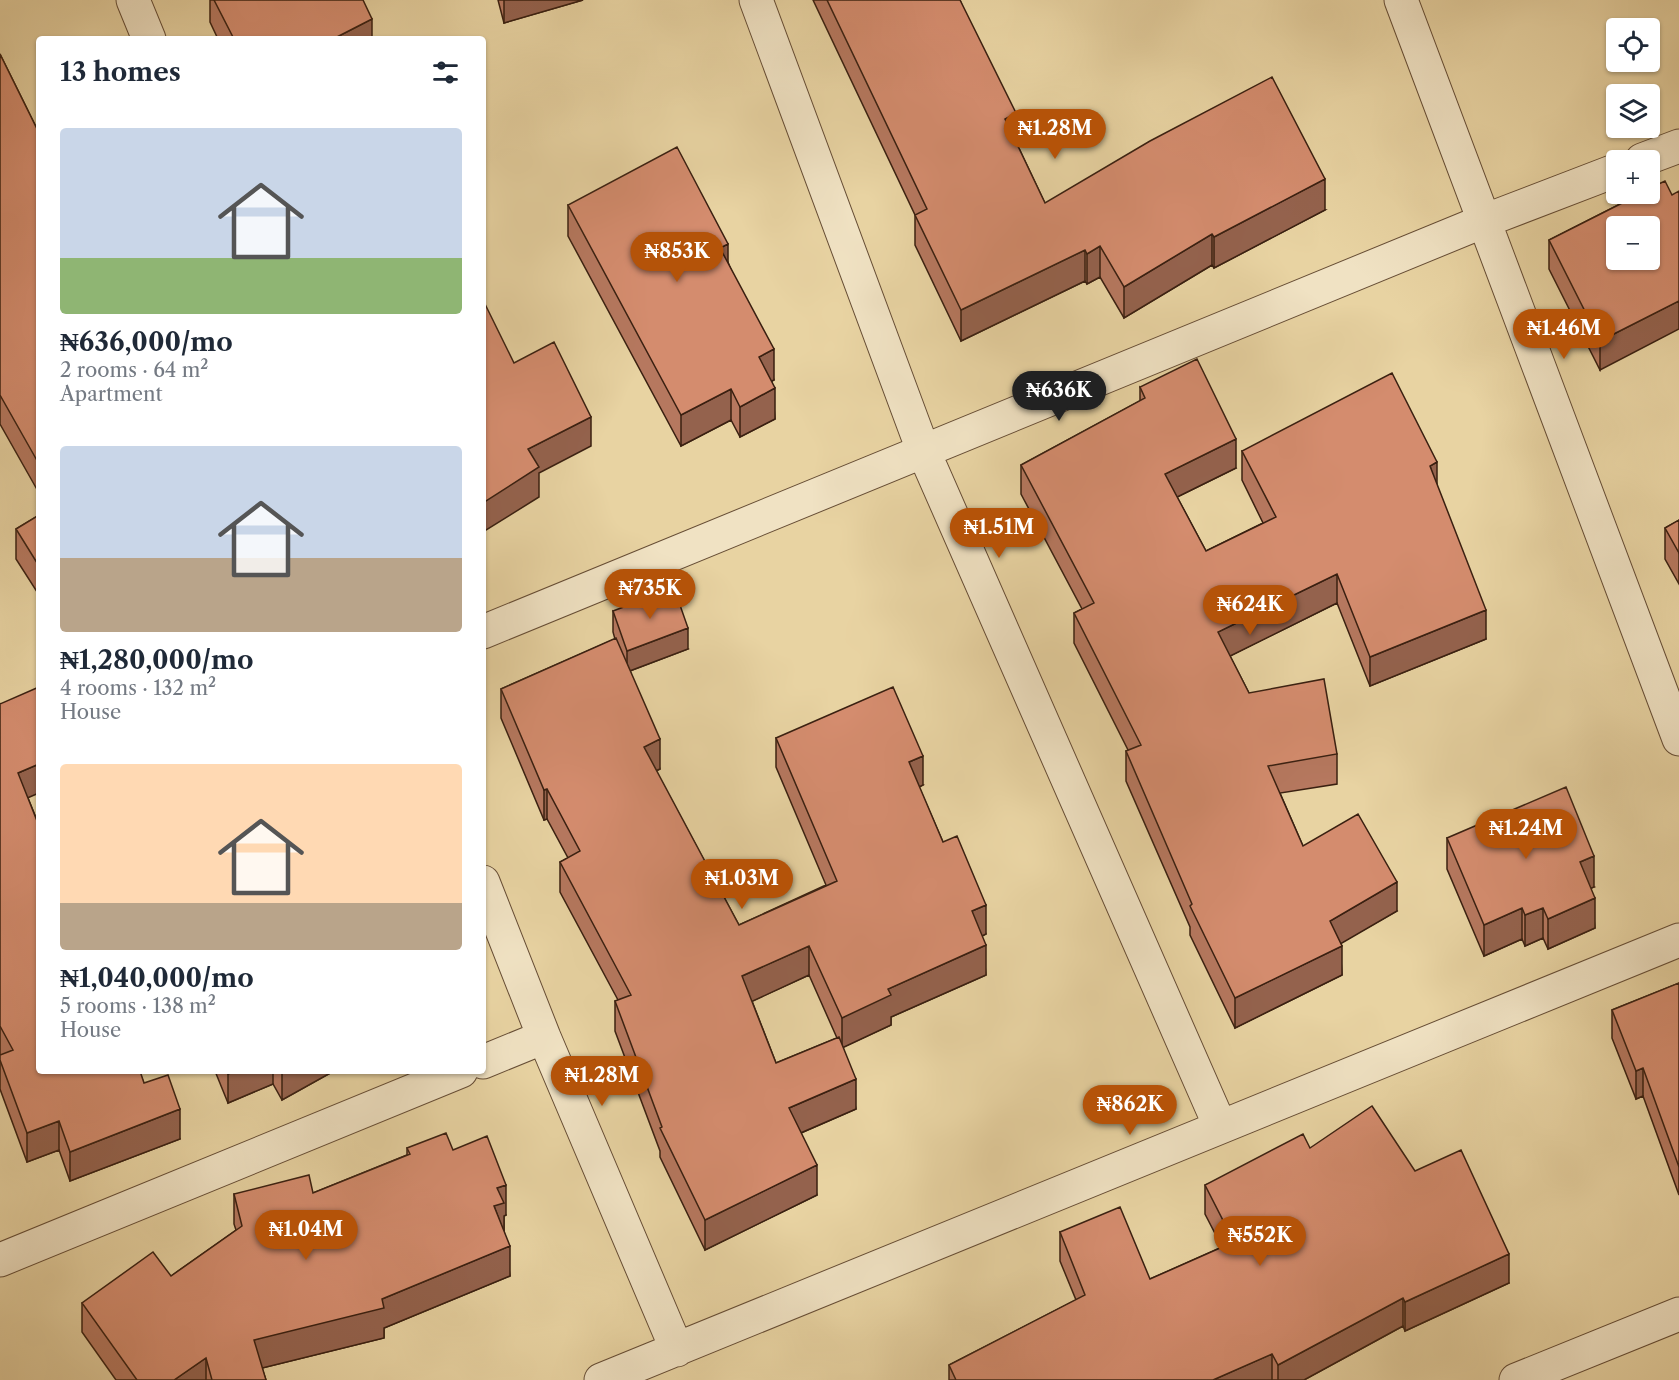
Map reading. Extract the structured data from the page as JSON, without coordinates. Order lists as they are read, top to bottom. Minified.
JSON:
{"page":{"map_buttons":["+","−"],"heading":"13 homes","list":[{"name":"₦636,000/mo","note":"2 rooms · 64 m² · Apartment"},{"name":"₦1,280,000/mo","note":"4 rooms · 132 m² · House"},{"name":"₦1,040,000/mo","note":"5 rooms · 138 m² · House"}],"price":["₦1.28M","₦853K","₦1.46M","₦636K","₦1.51M","₦735K","₦624K","₦1.24M","₦1.03M","₦1.28M","₦862K","₦1.04M","₦552K"]}}
